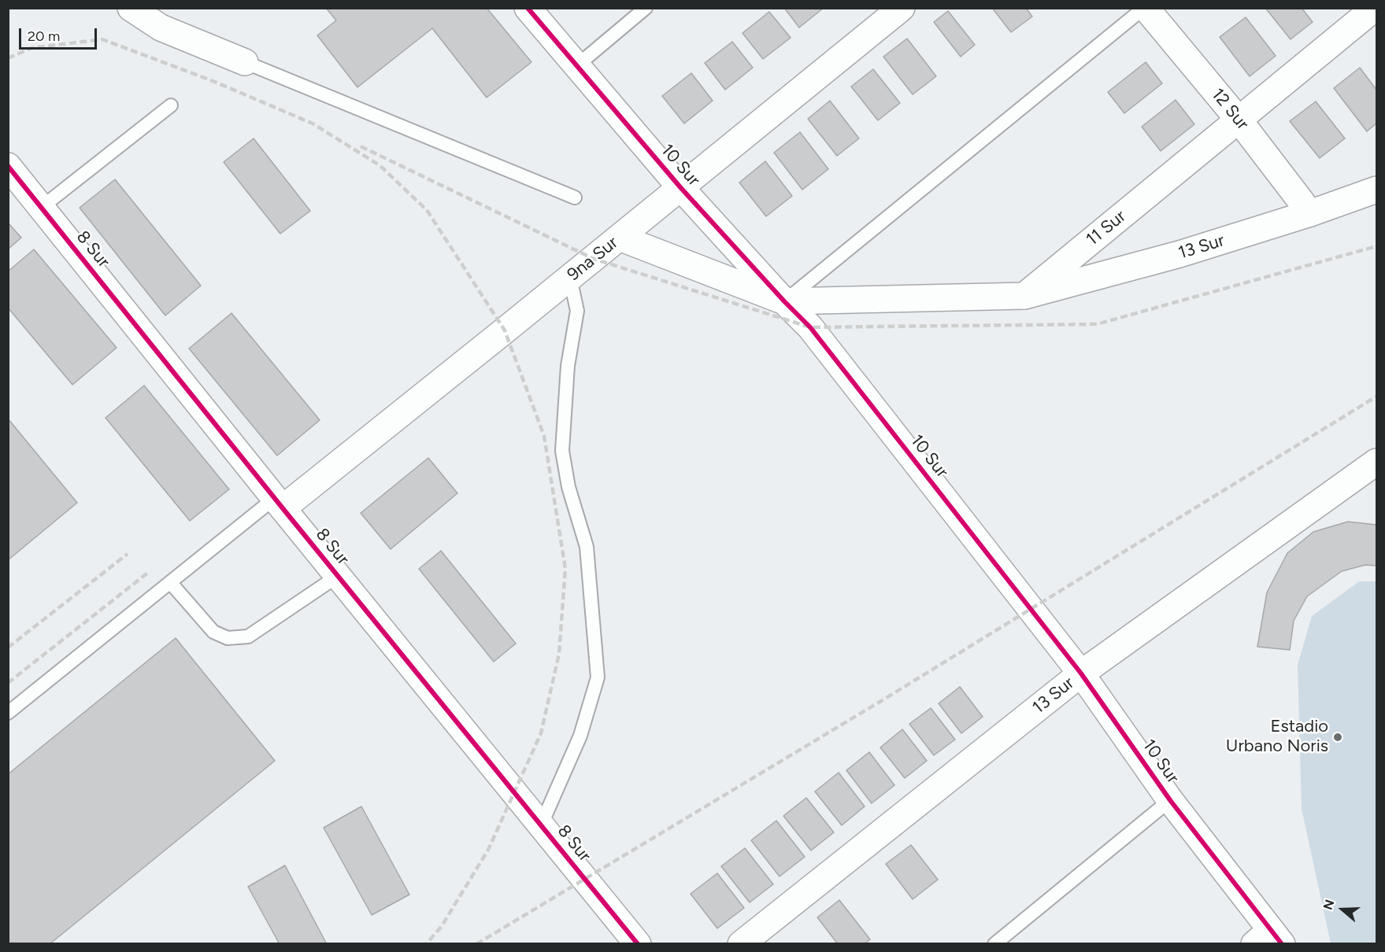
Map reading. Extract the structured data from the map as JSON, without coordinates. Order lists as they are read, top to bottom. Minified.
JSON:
{"streets":{"street":["12 Sur","10 Sur","11 Sur","13 Sur","8 Sur","9na Sur"]},"crossings":[["12 Sur","11 Sur"],["12 Sur","13 Sur"],["10 Sur","13 Sur"],["10 Sur","9na Sur"],["11 Sur","13 Sur"],["8 Sur","9na Sur"]],"places":["Estadio Urbano Noris"],"scale_bar":"20 m","north":"left"}
